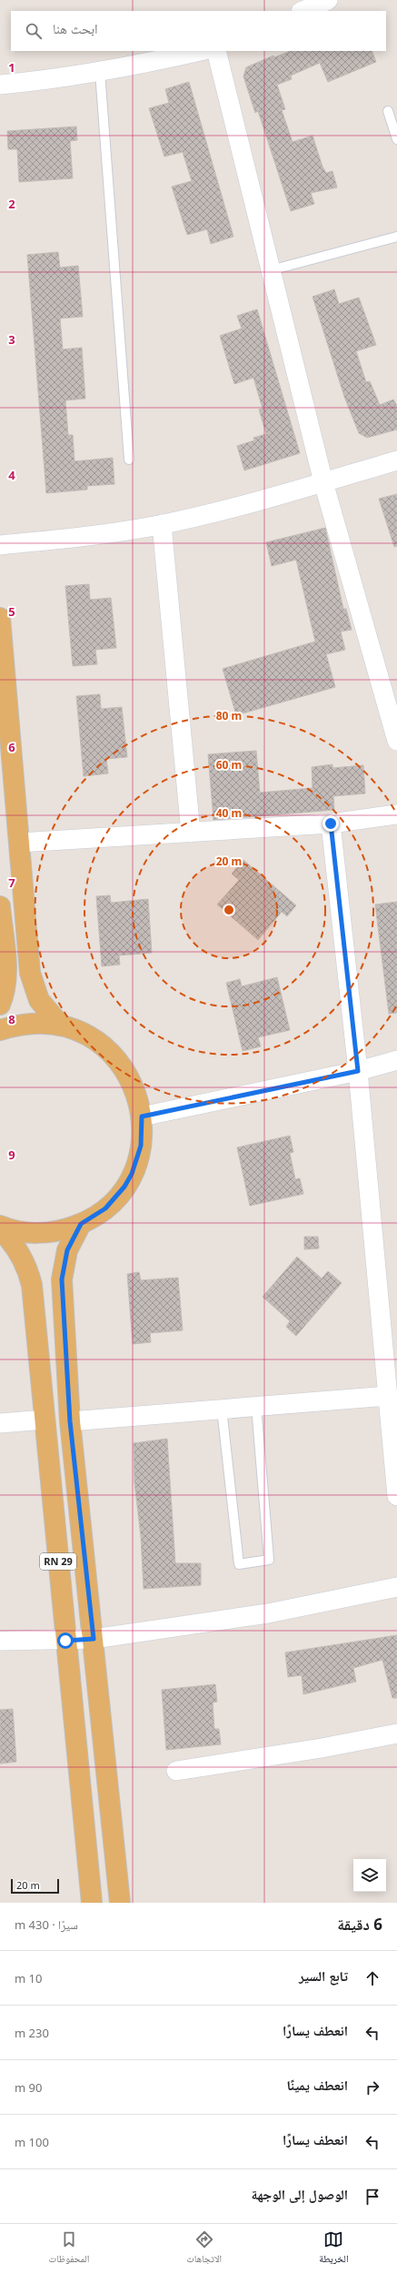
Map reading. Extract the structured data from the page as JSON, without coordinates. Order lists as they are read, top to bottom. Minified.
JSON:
{"streets":{"main road":["RN 29"]},"scale_bar":"20 m","page":{"search":"ابحث هنا","scale":"20 m","heading":["6 دقيقة","سيرًا · 430 m"],"list":[["تابع السير","10 m"],["انعطف يسارًا","230 m"],["انعطف يمينًا","90 m"],["انعطف يسارًا","100 m"],"الوصول إلى الوجهة"],"nav":["الخريطة","الاتجاهات","المحفوظات"]},"grid":{"rows":["1","2","3","4","5","6","7","8","9"]},"rings":["80 m","60 m","40 m","20 m"]}
